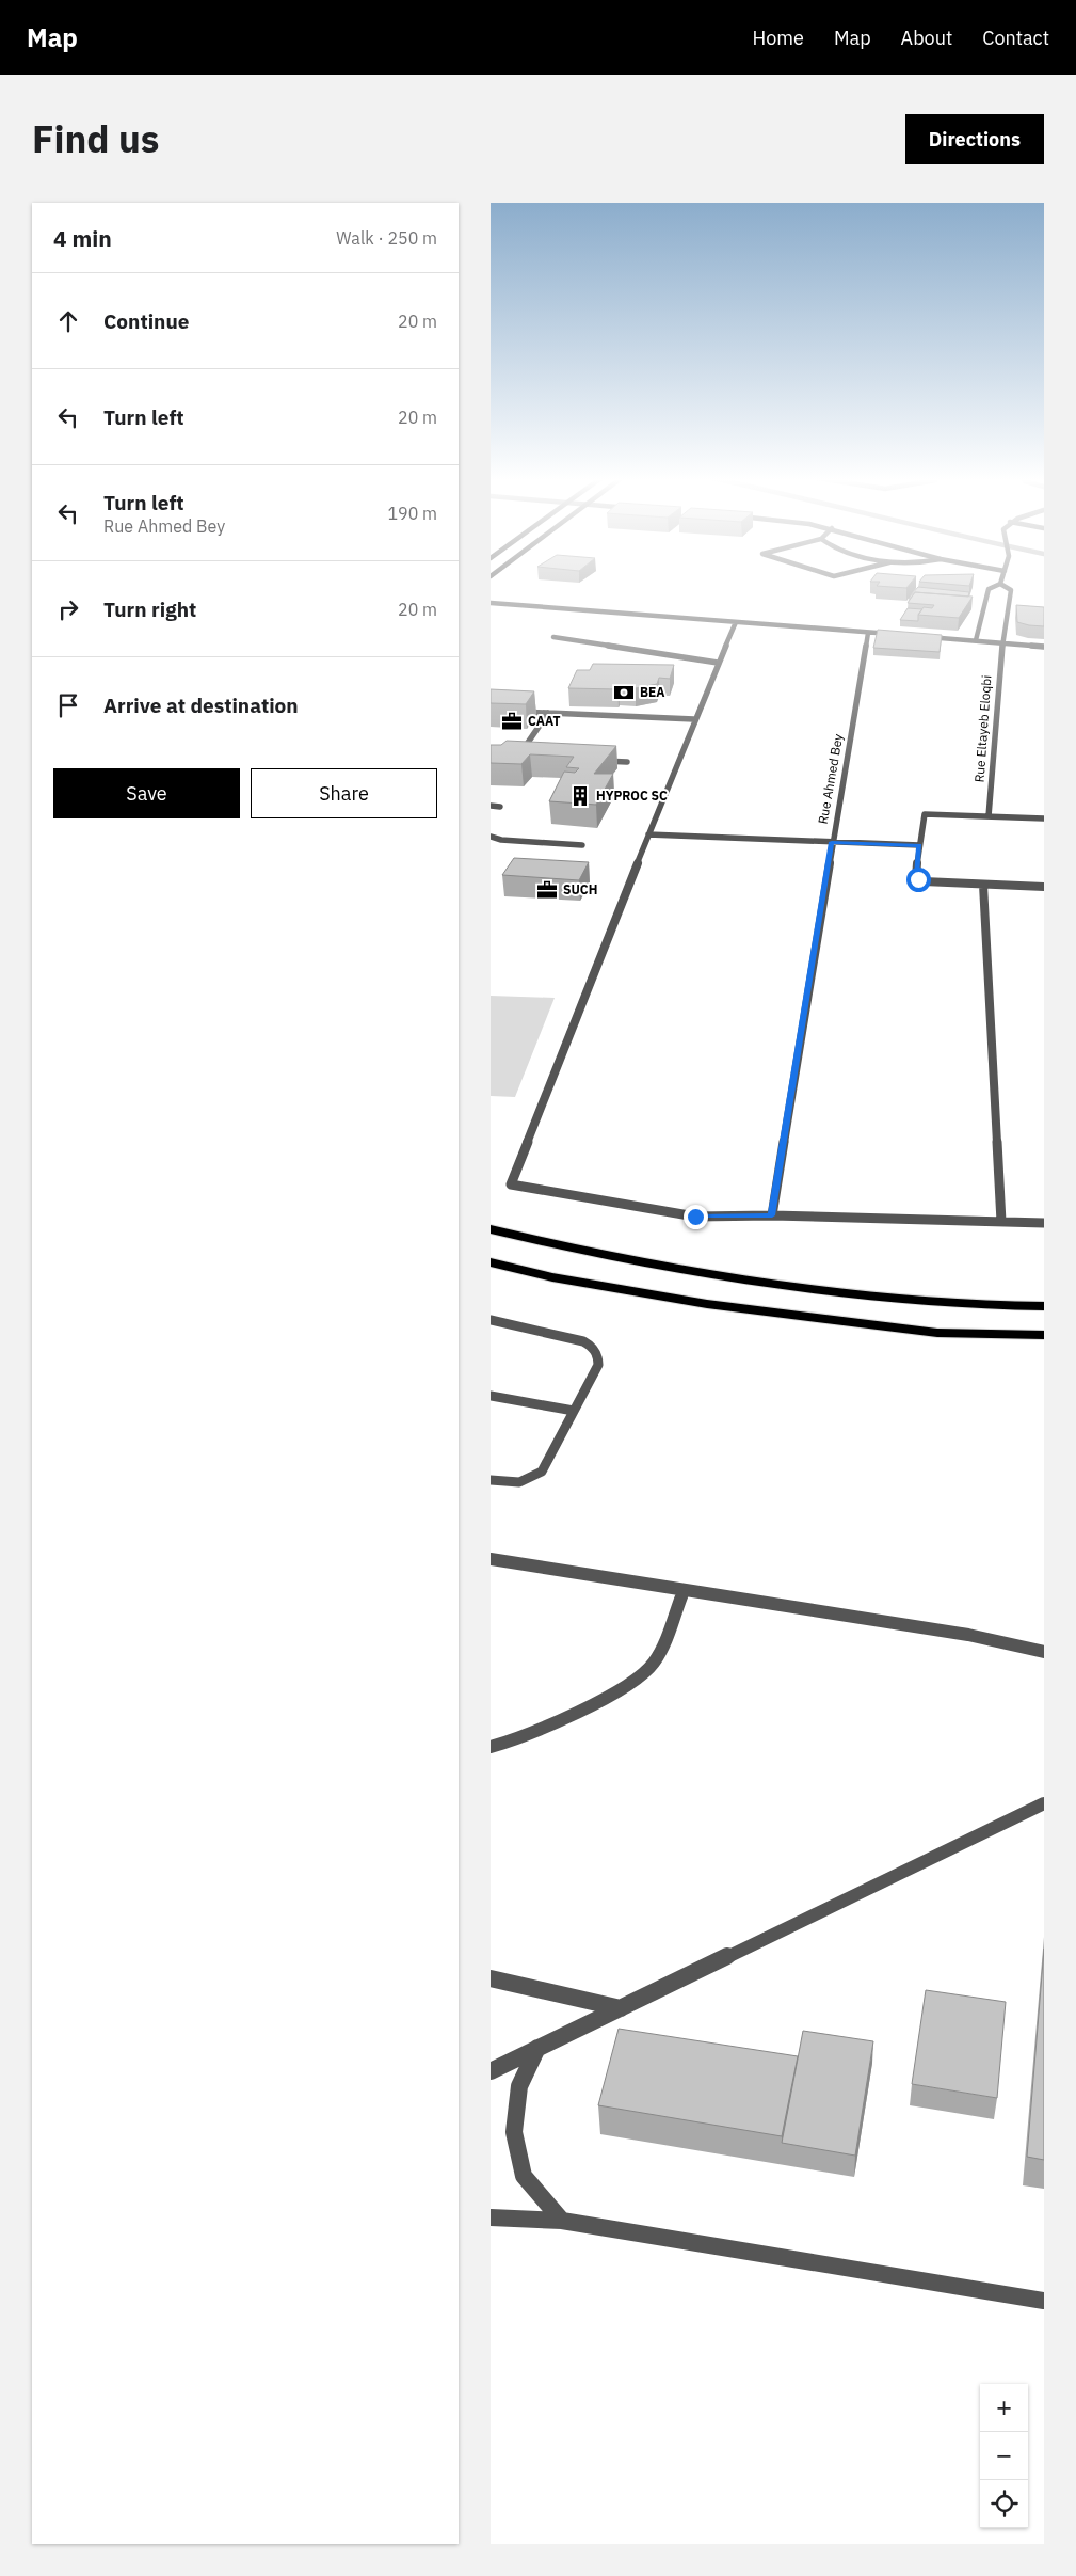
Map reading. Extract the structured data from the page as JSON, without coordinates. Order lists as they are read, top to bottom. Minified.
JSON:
{"streets":{"street":["Rue Eltayeb Eloqbi","Rue Ahmed Bey"]},"places":{"bank":["BEA"],"office":["CAAT","SUCH"],"building":["HYPROC SC"]},"page":{"header":"Map","nav":["Home","Map","About","Contact"],"title":"Find us","buttons":["Directions",["Save","Share"]],"heading":["4 min","Walk · 250 m"],"list":[["Continue","20 m"],["Turn left","20 m"],["Turn left","Rue Ahmed Bey","190 m"],["Turn right","20 m"],"Arrive at destination"],"map_buttons":["+","−"]}}
